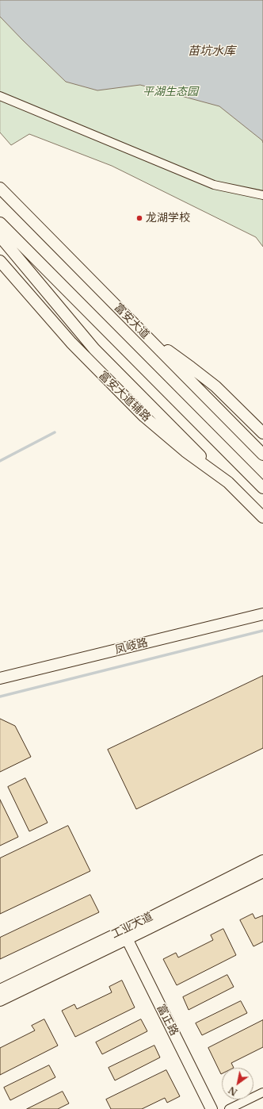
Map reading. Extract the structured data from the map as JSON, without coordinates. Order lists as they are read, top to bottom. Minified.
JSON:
{"streets":{"main road":["富安大道","富安大道辅路","凤岐路","工业大道","富正路"]},"crossings":[["工业大道","富正路"]],"water":["苗坑水库"],"parks":["平湖生态园"],"places":["龙湖学校"],"north":"bottom left"}
